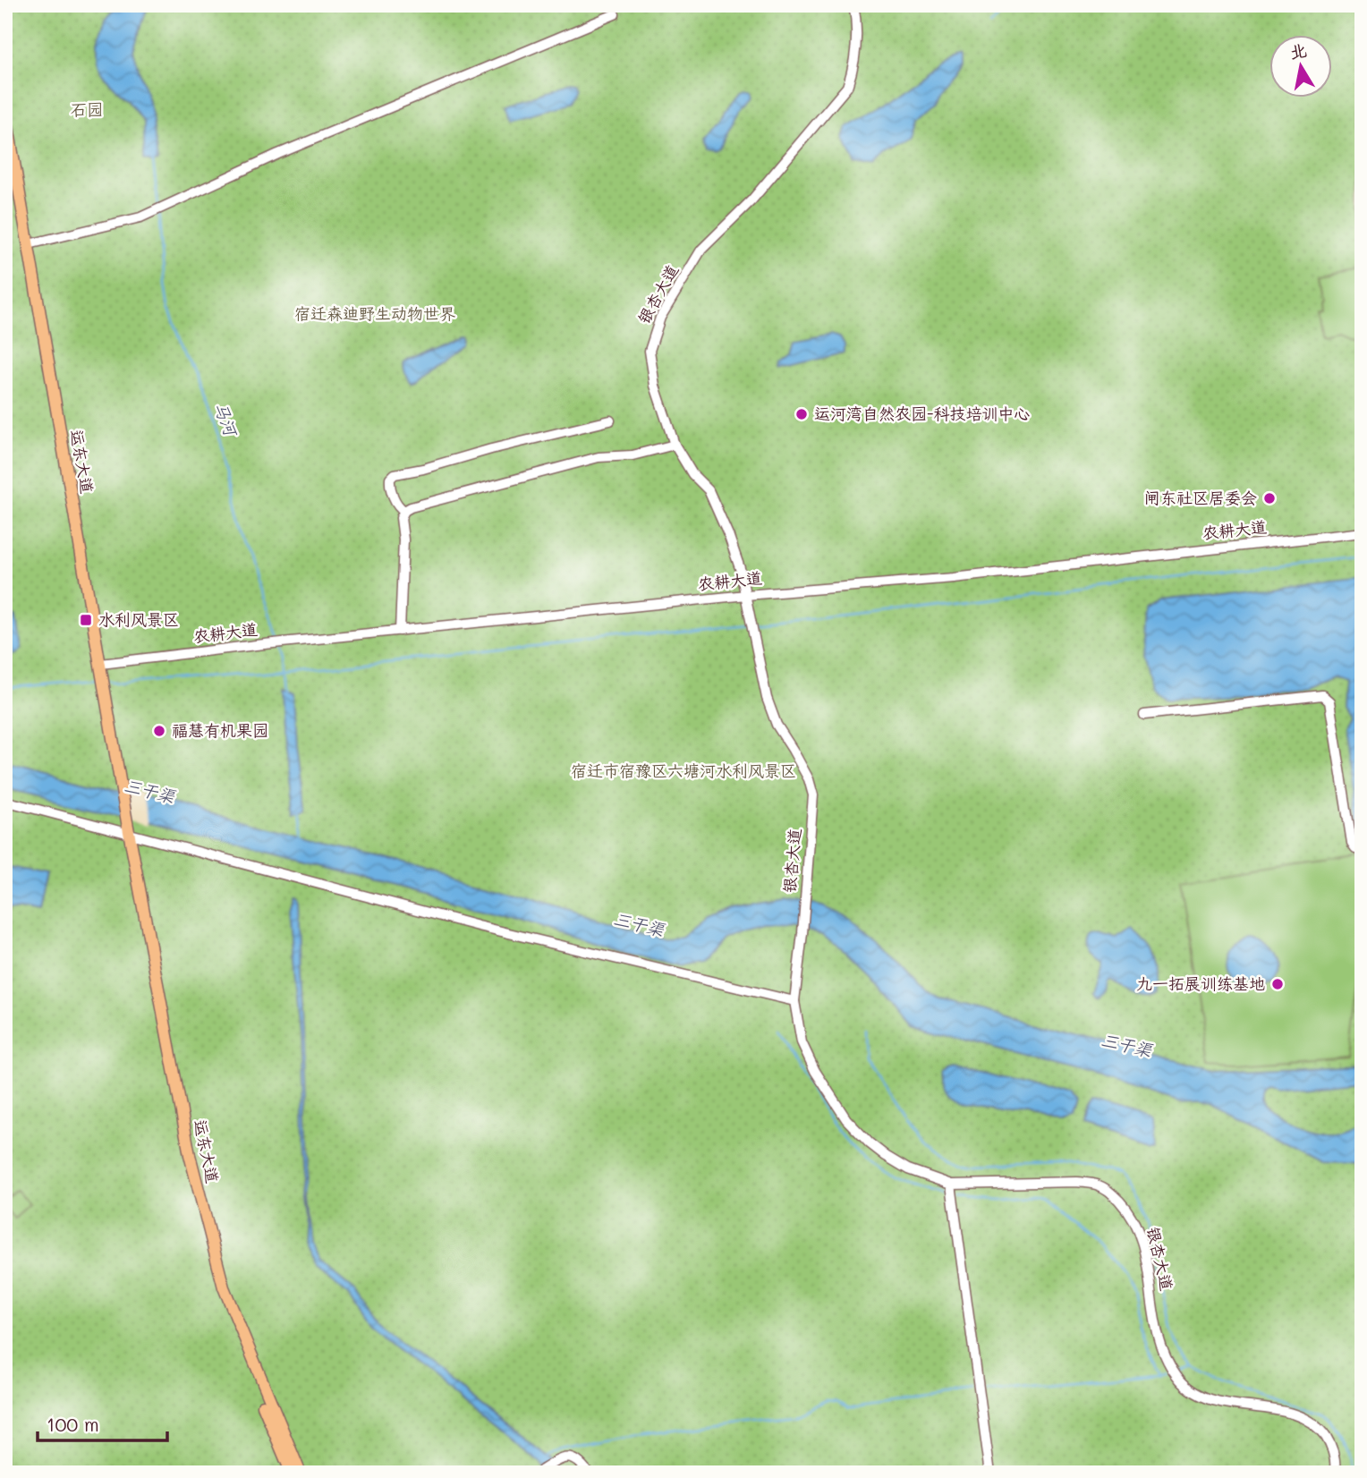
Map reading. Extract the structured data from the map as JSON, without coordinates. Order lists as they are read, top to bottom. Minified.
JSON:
{"streets":{"main road":["运东大道"],"street":["银杏大道","农耕大道"]},"crossings":[["银杏大道","农耕大道"],["运东大道","农耕大道"]],"water":["马河","三干渠"],"parks":["石园","宿迁森迪野生动物世界","宿迁市宿豫区六塘河水利风景区"],"places":{"other":["运河湾自然农园-科技培训中心","闸东社区居委会","福慧有机果园","九一拓展训练基地"],"transit":["水利风景区"]},"scale_bar":"100 m","north":"top"}
